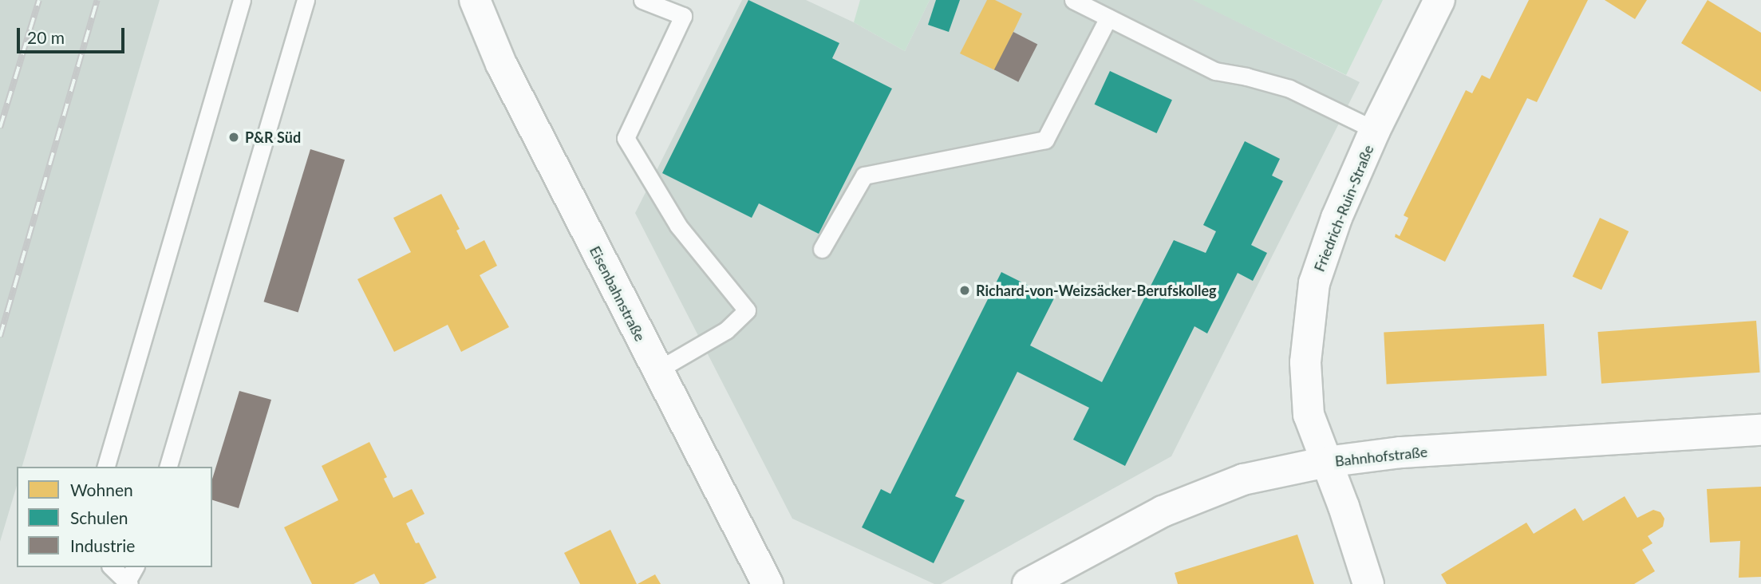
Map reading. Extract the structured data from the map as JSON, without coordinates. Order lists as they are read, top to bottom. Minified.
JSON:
{"streets":{"street":["Friedrich-Ruin-Straße","Eisenbahnstraße","Bahnhofstraße"]},"crossings":[["Friedrich-Ruin-Straße","Bahnhofstraße"]],"places":["P&R Süd","Richard-von-Weizsäcker-Berufskolleg"],"legend":["Wohnen","Schulen","Industrie"],"scale_bar":"20 m"}
